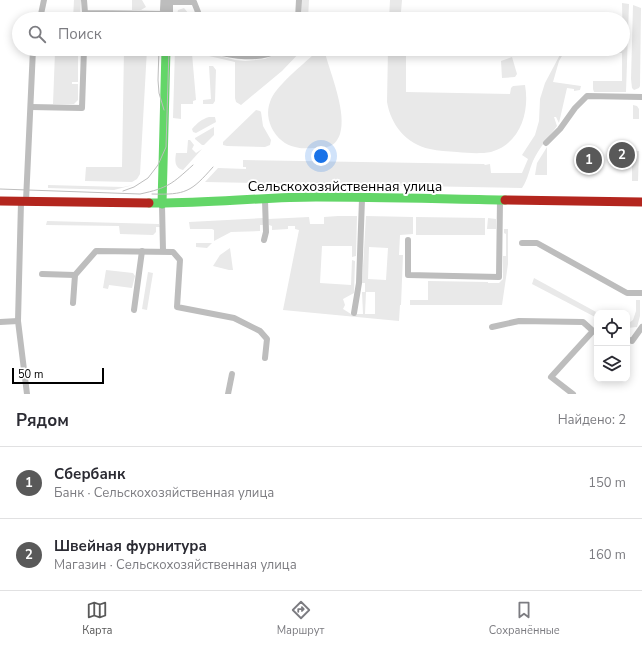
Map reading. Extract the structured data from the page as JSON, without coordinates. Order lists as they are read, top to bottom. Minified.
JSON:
{"streets":{"main road":["Сельскохозяйственная улица"]},"scale_bar":"50 m","page":{"search":"Поиск","pins":["2","1"],"scale":"50 m","heading":["Рядом","Найдено: 2"],"list":[{"mark":"1","name":"Сбербанк","note":"Банк · Сельскохозяйственная улица","value":"150 m"},{"mark":"2","name":"Швейная фурнитура","note":"Магазин · Сельскохозяйственная улица","value":"160 m"}],"nav":["Карта","Маршрут","Сохранённые"]}}
